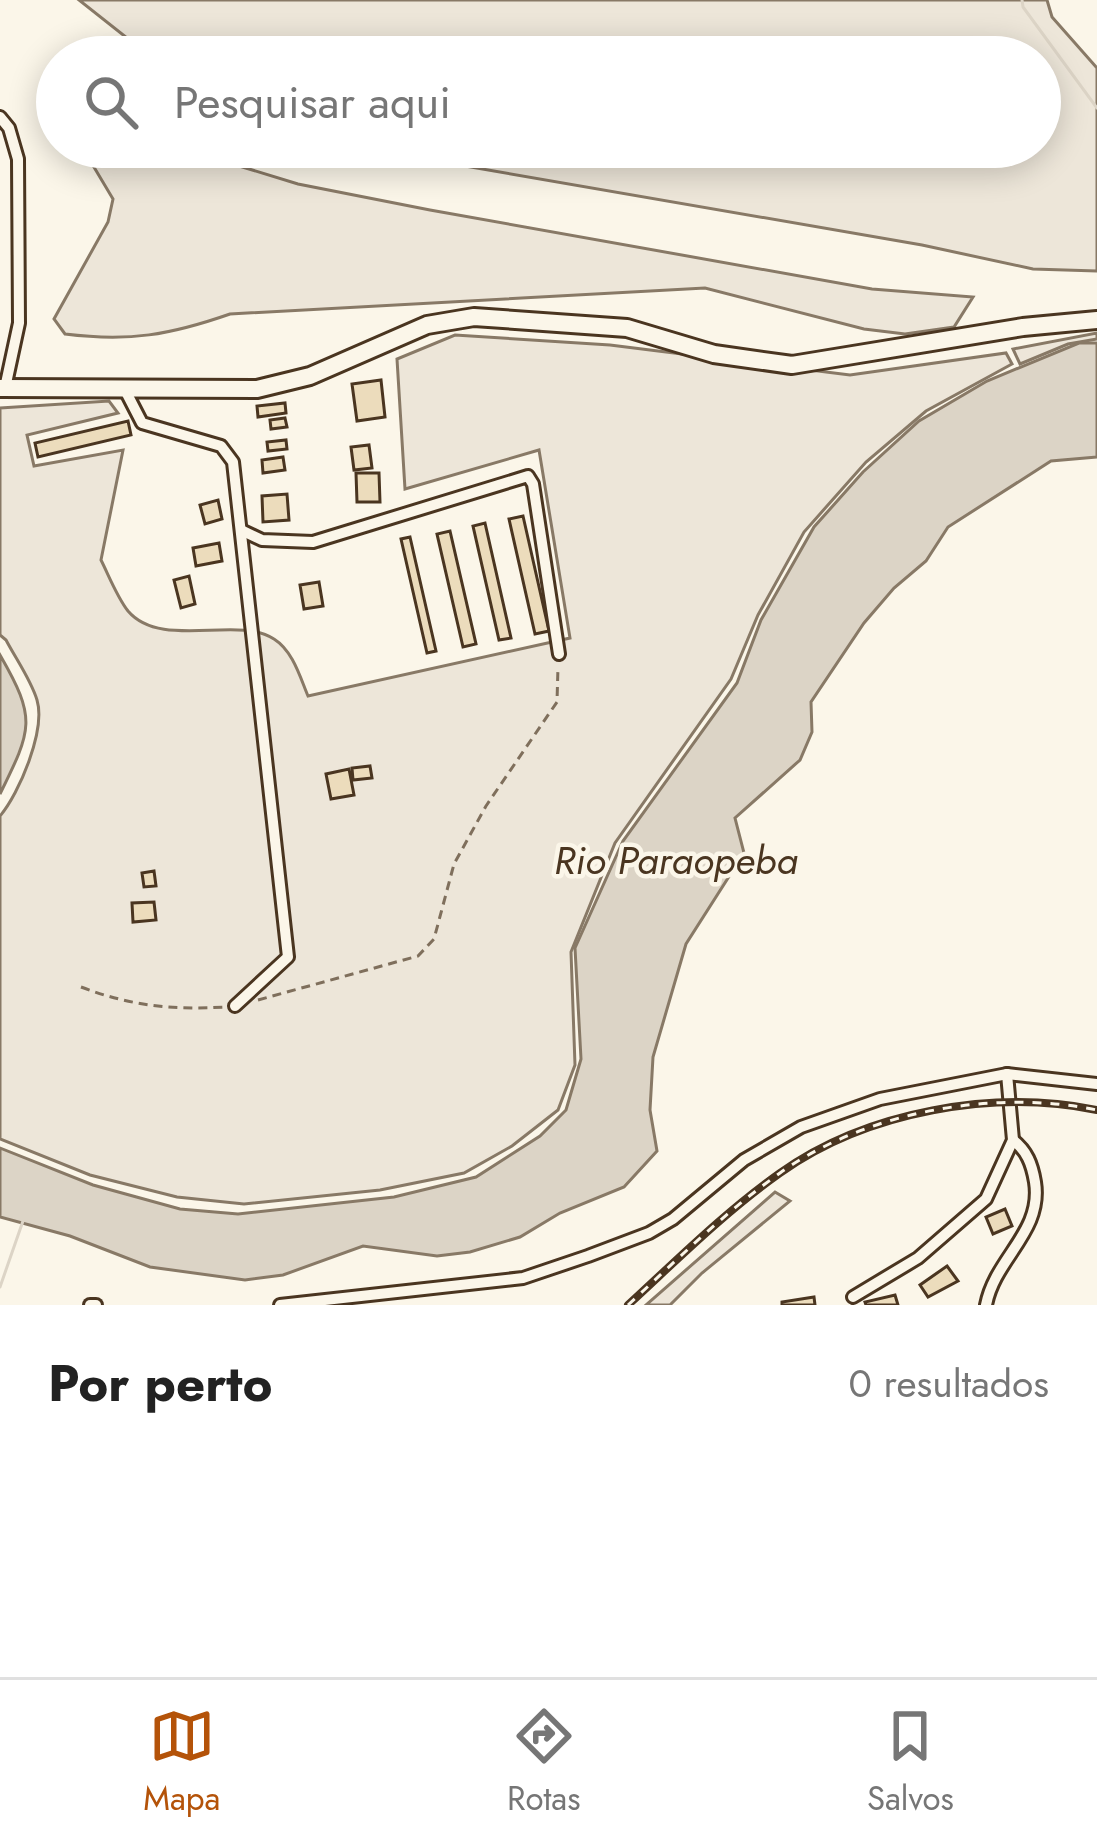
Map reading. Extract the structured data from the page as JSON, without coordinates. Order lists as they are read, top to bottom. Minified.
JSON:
{"water":["Rio Paraopeba"],"page":{"search":"Pesquisar aqui","heading":["Por perto","0 resultados"],"nav":["Mapa","Rotas","Salvos"]}}
